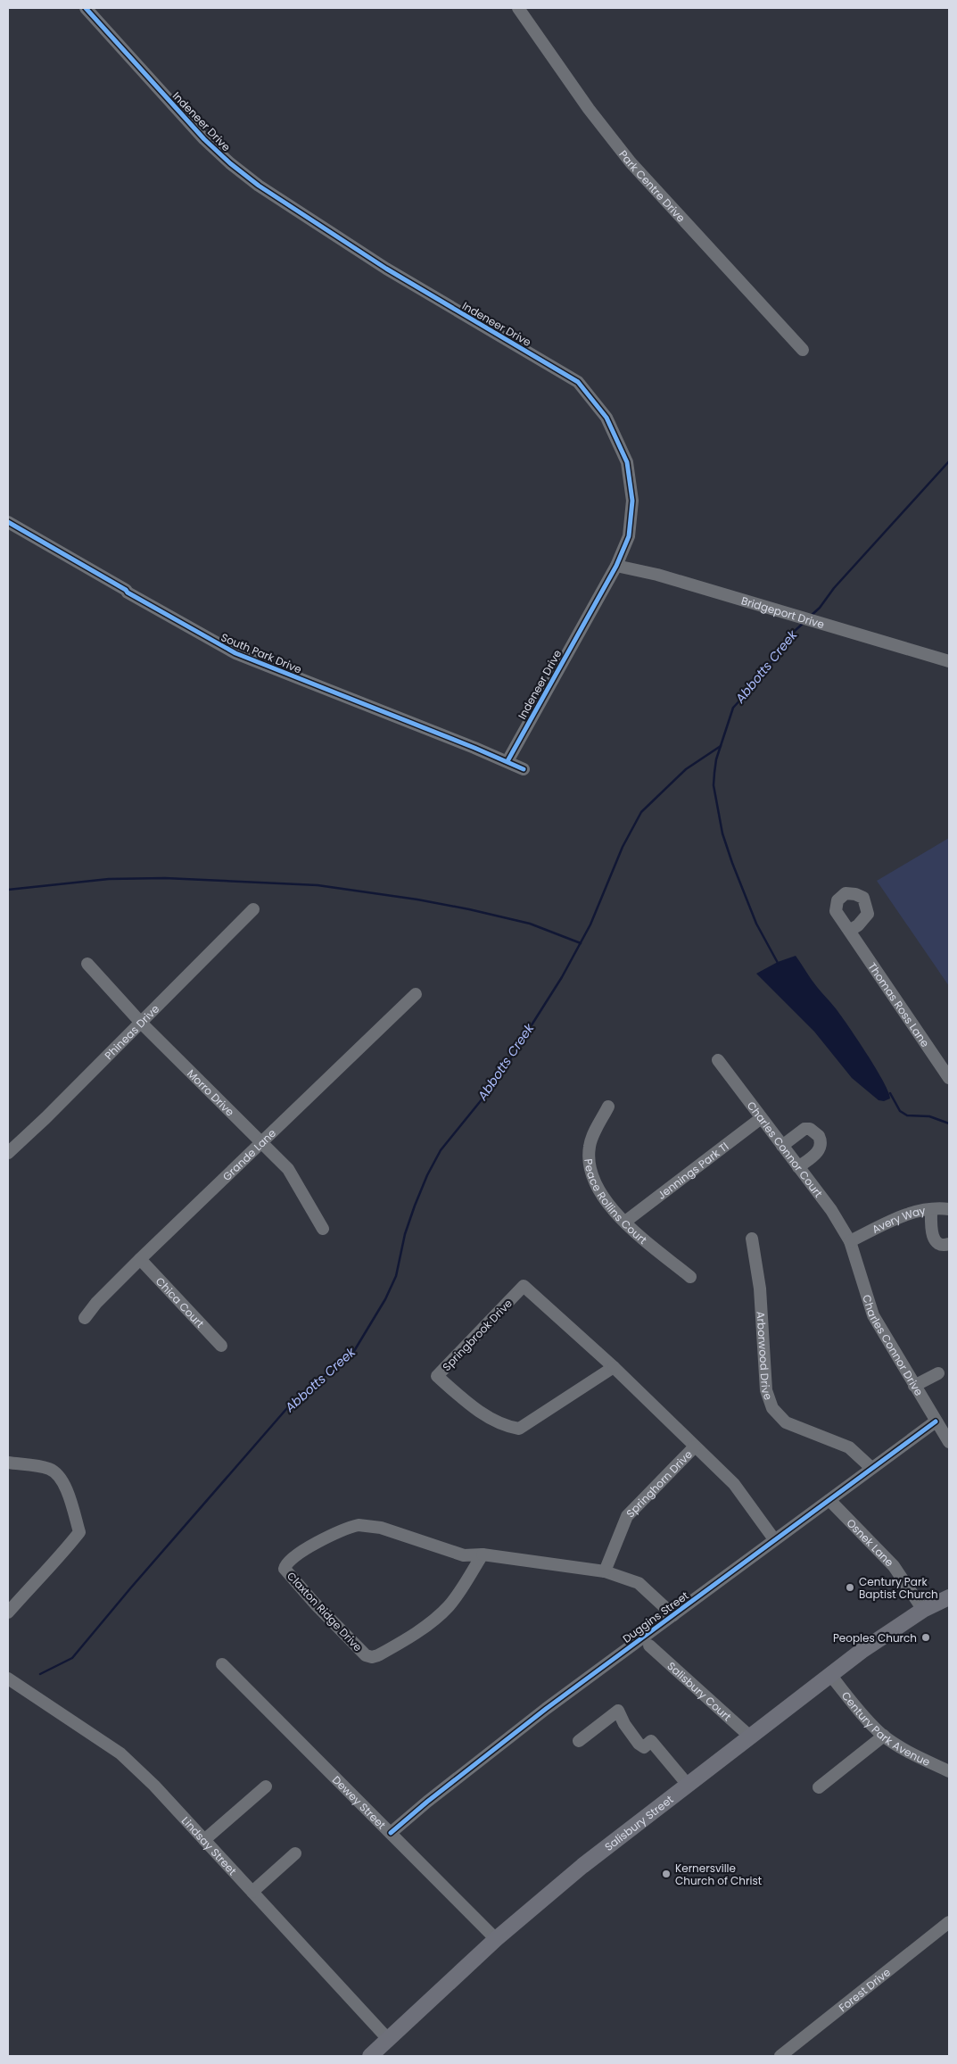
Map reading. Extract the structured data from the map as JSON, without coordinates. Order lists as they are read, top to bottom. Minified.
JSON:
{"streets":{"main road":["Salisbury Street"],"street":["Indeneer Drive","Park Centre Drive","Bridgeport Drive","South Park Drive","Thomas Ross Lane","Phineas Drive","Morro Drive","Charles Connor Court","Grande Lane","Jennings Park Tl","Peace Rollins Court","Avery Way","Chica Court","Springbrook Drive","Charles Connor Drive","Arborwood Drive","Springhorn Drive","Osnek Lane","Claxton Ridge Drive","Duggins Street","Salisbury Court","Century Park Avenue","Dewey Street","Lindsay Street","Forest Drive"]},"crossings":[["Indeneer Drive","Bridgeport Drive"],["Indeneer Drive","South Park Drive"],["Phineas Drive","Morro Drive"],["Morro Drive","Grande Lane"],["Charles Connor Court","Jennings Park Tl"],["Charles Connor Court","Avery Way"],["Charles Connor Court","Charles Connor Drive"],["Grande Lane","Chica Court"],["Jennings Park Tl","Peace Rollins Court"],["Avery Way","Charles Connor Drive"],["Springbrook Drive","Springhorn Drive"],["Springbrook Drive","Duggins Street"],["Charles Connor Drive","Duggins Street"],["Arborwood Drive","Duggins Street"],["Springhorn Drive","Claxton Ridge Drive"],["Osnek Lane","Duggins Street"],["Osnek Lane","Salisbury Street"],["Claxton Ridge Drive","Duggins Street"],["Duggins Street","Dewey Street"],["Salisbury Court","Salisbury Street"],["Century Park Avenue","Salisbury Street"],["Dewey Street","Salisbury Street"],["Salisbury Street","Lindsay Street"]],"water":["Abbotts Creek"],"places":["Century Park Baptist Church","Peoples Church","Kernersville Church of Christ"]}
